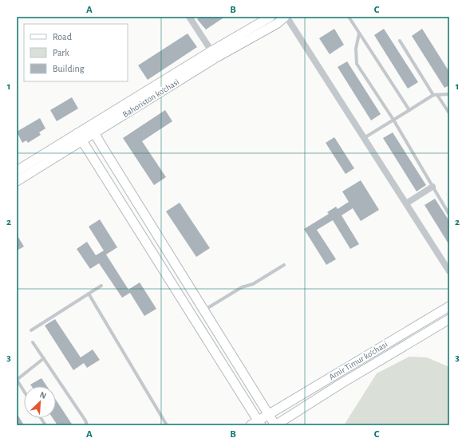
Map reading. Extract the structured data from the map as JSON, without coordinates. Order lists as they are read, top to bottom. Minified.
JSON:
{"streets":{"street":["Bahoriston ko‘chasi","Amir Timur ko‘chasi"]},"legend":["Road","Park","Building"],"north":"top right","grid":{"columns":["A","B","C"],"rows":["1","2","3"]}}
